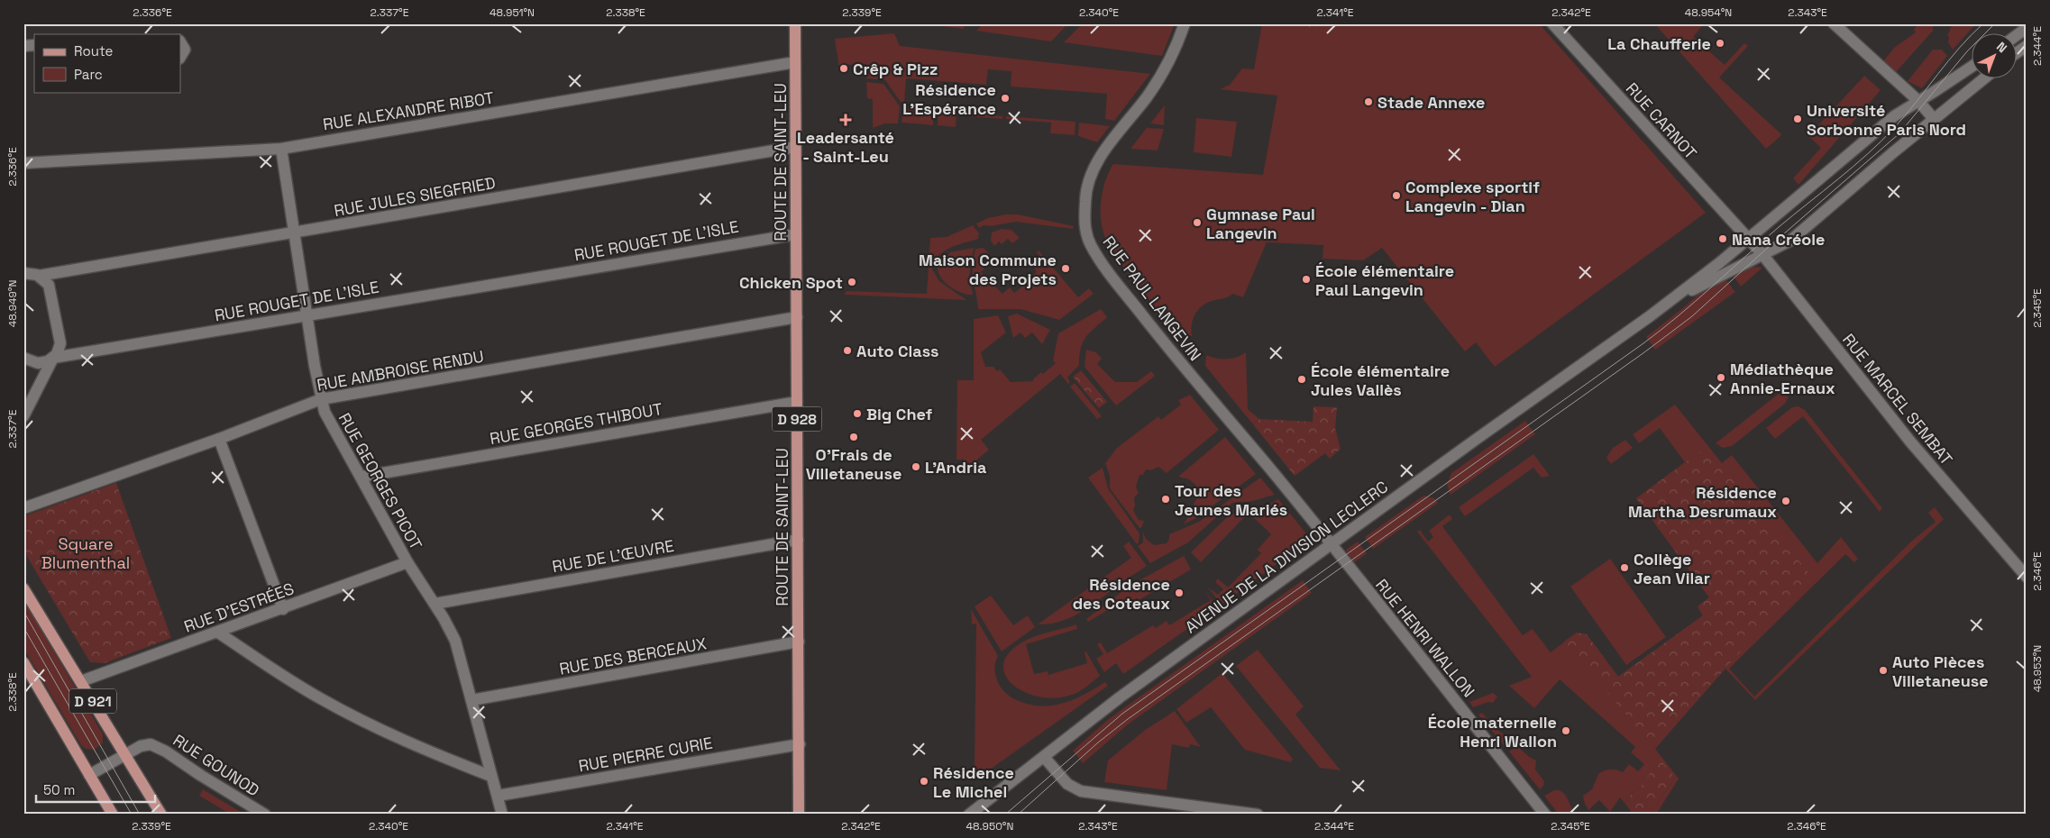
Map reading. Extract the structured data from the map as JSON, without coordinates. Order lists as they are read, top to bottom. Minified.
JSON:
{"streets":{"main road":["ROUTE DE SAINT-LEU","D 928","D 921"],"street":["RUE ALEXANDRE RIBOT","RUE CARNOT","RUE JULES SIEGFRIED","RUE ROUGET DE L'ISLE","RUE PAUL LANGEVIN","RUE AMBROISE RENDU","RUE MARCEL SEMBAT","RUE GEORGES THIBOUT","RUE GEORGES PICOT","RUE DE L'ŒUVRE","AVENUE DE LA DIVISION LECLERC","RUE D'ESTRÉES","RUE HENRI WALLON","RUE DES BERCEAUX","RUE PIERRE CURIE","RUE GOUNOD"]},"crossings":[["RUE ALEXANDRE RIBOT","ROUTE DE SAINT-LEU"],["RUE ALEXANDRE RIBOT","RUE GEORGES PICOT"],["RUE CARNOT","RUE MARCEL SEMBAT"],["RUE CARNOT","AVENUE DE LA DIVISION LECLERC"],["ROUTE DE SAINT-LEU","RUE JULES SIEGFRIED"],["ROUTE DE SAINT-LEU","RUE ROUGET DE L'ISLE"],["ROUTE DE SAINT-LEU","RUE AMBROISE RENDU"],["ROUTE DE SAINT-LEU","RUE GEORGES THIBOUT"],["ROUTE DE SAINT-LEU","RUE DE L'ŒUVRE"],["ROUTE DE SAINT-LEU","RUE DES BERCEAUX"],["ROUTE DE SAINT-LEU","RUE PIERRE CURIE"],["RUE JULES SIEGFRIED","RUE GEORGES PICOT"],["RUE ROUGET DE L'ISLE","RUE GEORGES PICOT"],["RUE PAUL LANGEVIN","AVENUE DE LA DIVISION LECLERC"],["RUE PAUL LANGEVIN","RUE HENRI WALLON"],["RUE AMBROISE RENDU","RUE GEORGES PICOT"],["RUE MARCEL SEMBAT","AVENUE DE LA DIVISION LECLERC"],["RUE GEORGES THIBOUT","RUE GEORGES PICOT"],["RUE GEORGES PICOT","RUE DE L'ŒUVRE"],["RUE GEORGES PICOT","RUE D'ESTRÉES"],["RUE GEORGES PICOT","RUE DES BERCEAUX"],["RUE GEORGES PICOT","RUE PIERRE CURIE"],["AVENUE DE LA DIVISION LECLERC","RUE HENRI WALLON"],["RUE D'ESTRÉES","D 921"],["D 921","RUE GOUNOD"]],"parks":["Square Blumenthal"],"places":{"other":["La Chaufferie","Crêp & Pizz","Résidence L'Espérance","Stade Annexe","Université Sorbonne Paris Nord","Complexe sportif Langevin - Dian","Gymnase Paul Langevin","Nana Créole","Maison Commune des Projets","École élémentaire Paul Langevin","Chicken Spot","Auto Class","Médiathèque Annie-Ernaux","École élémentaire Jules Vallès","Big Chef","O'Frais de Villetaneuse","L'Andria","Tour des Jeunes Mariés","Résidence Martha Desrumaux","Collège Jean Vilar","Résidence des Coteaux","Auto Pièces Villetaneuse","École maternelle Henri Wallon","Résidence Le Michel"],"health":["Leadersanté - Saint-Leu"]},"legend":["Route","Parc"],"scale_bar":"50 m","north":"top right","coordinates":["2.336°E","2.337°E","48.951°N","2.338°E","2.339°E","2.340°E","2.341°E","2.342°E","48.954°N","2.343°E","2.344°E","48.949°N","2.345°E","2.346°E","48.953°N","48.950°N"]}
